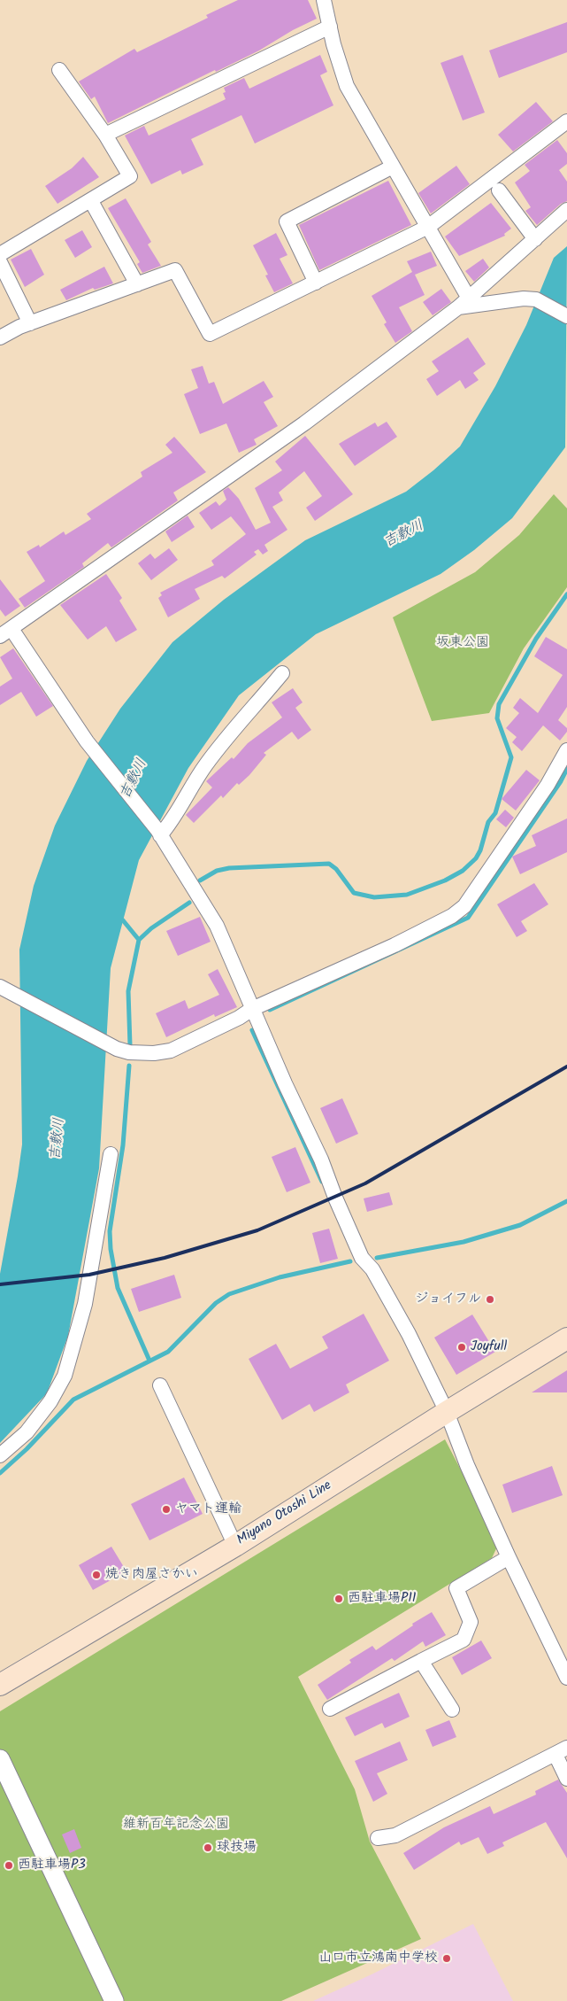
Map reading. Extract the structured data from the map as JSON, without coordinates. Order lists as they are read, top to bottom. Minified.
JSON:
{"streets":{"main road":["Miyano Otoshi Line"]},"water":["吉敷川"],"parks":["坂東公園","維新百年記念公園"],"places":["ジョイフル","Joyfull","ヤマト運輸","焼き肉屋さかい","西駐車場P11","球技場","西駐車場P3","山口市立鴻南中学校"]}
